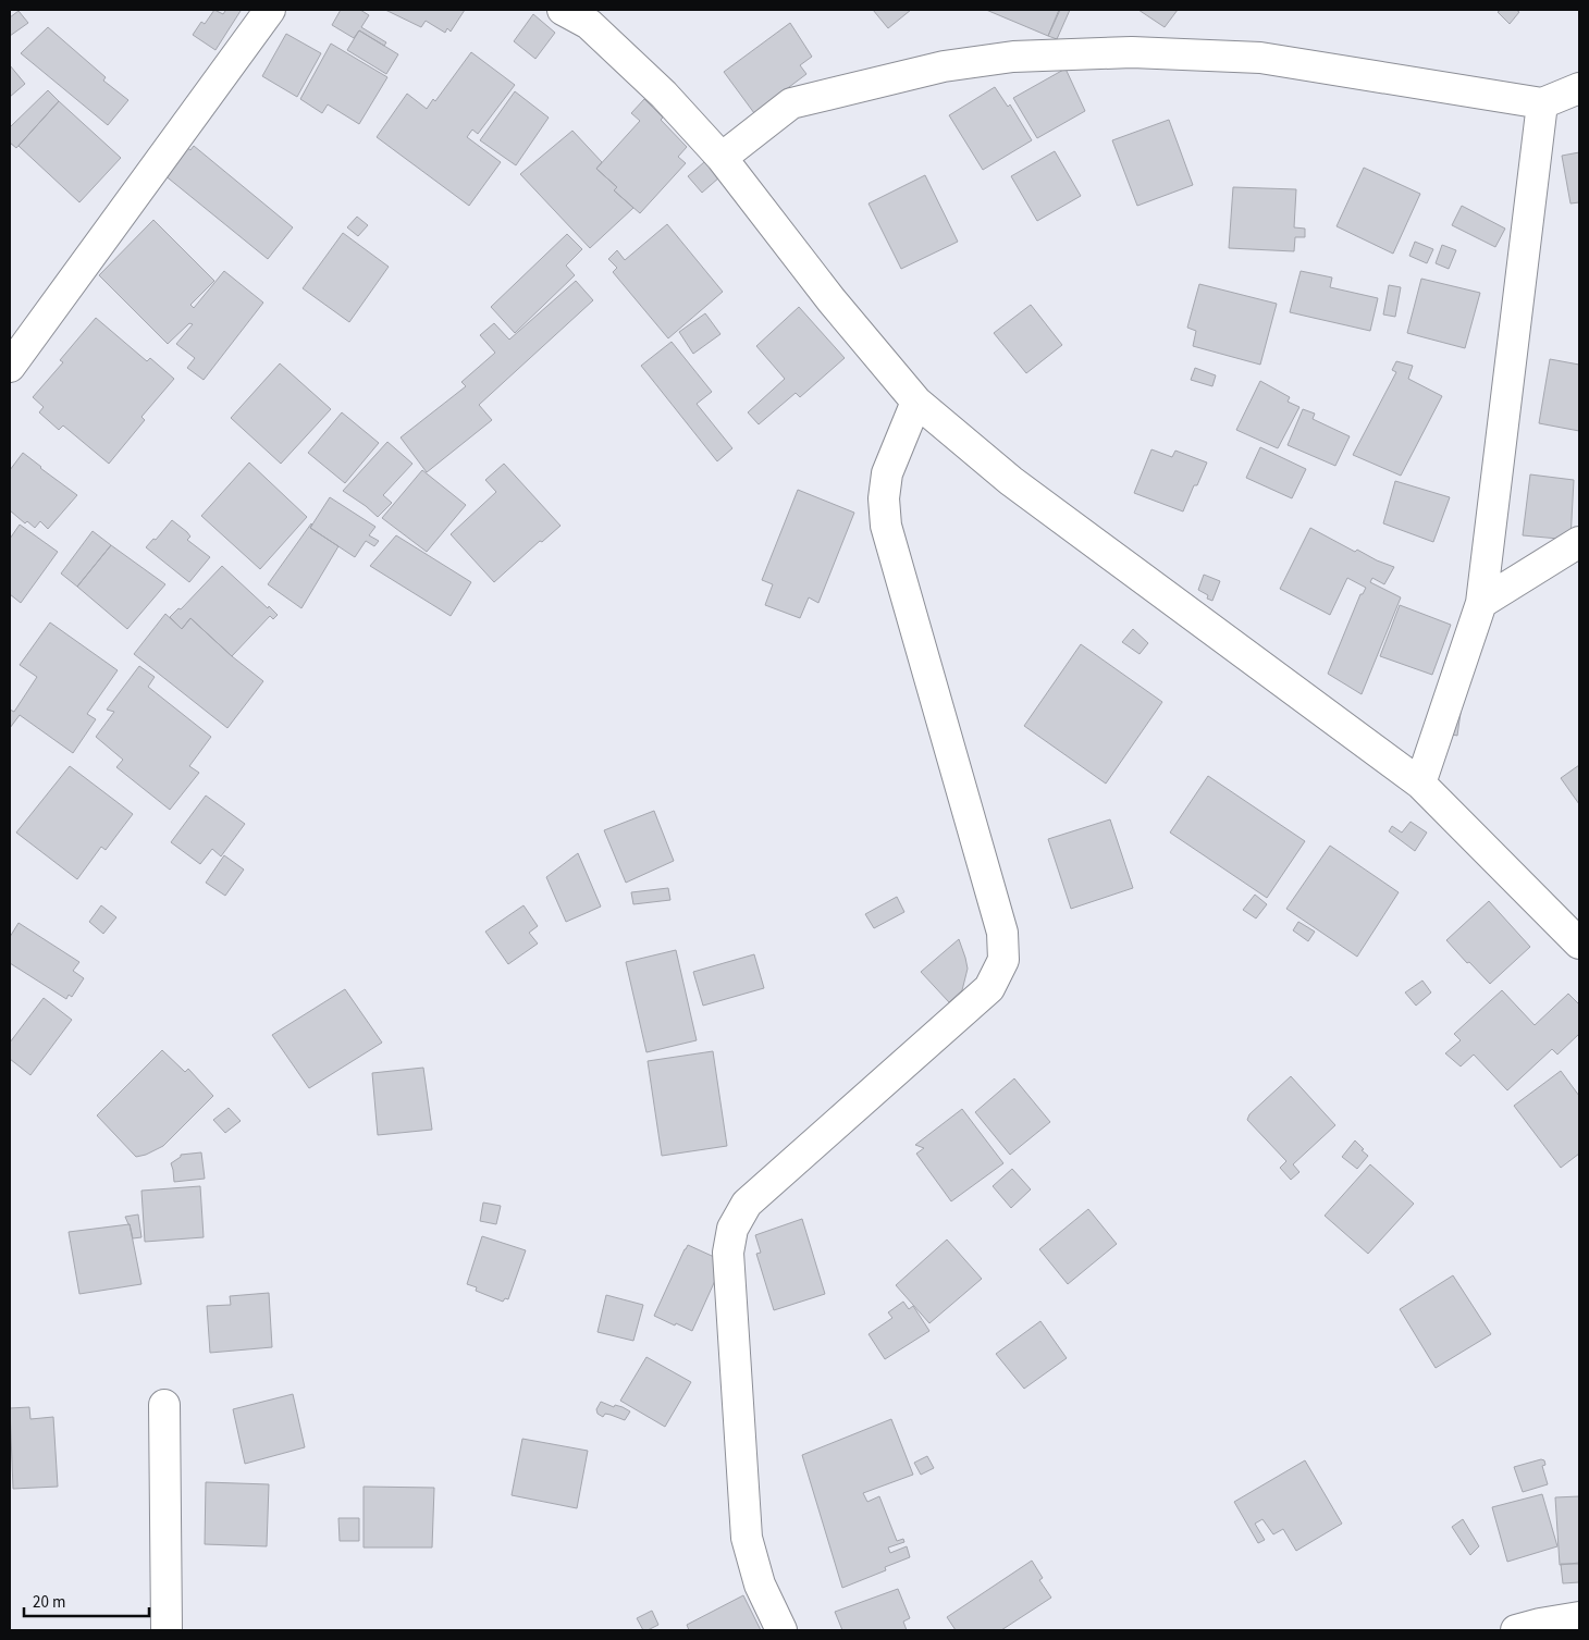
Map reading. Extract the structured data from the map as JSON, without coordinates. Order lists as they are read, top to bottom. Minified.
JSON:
{"scale_bar":"20 m"}
